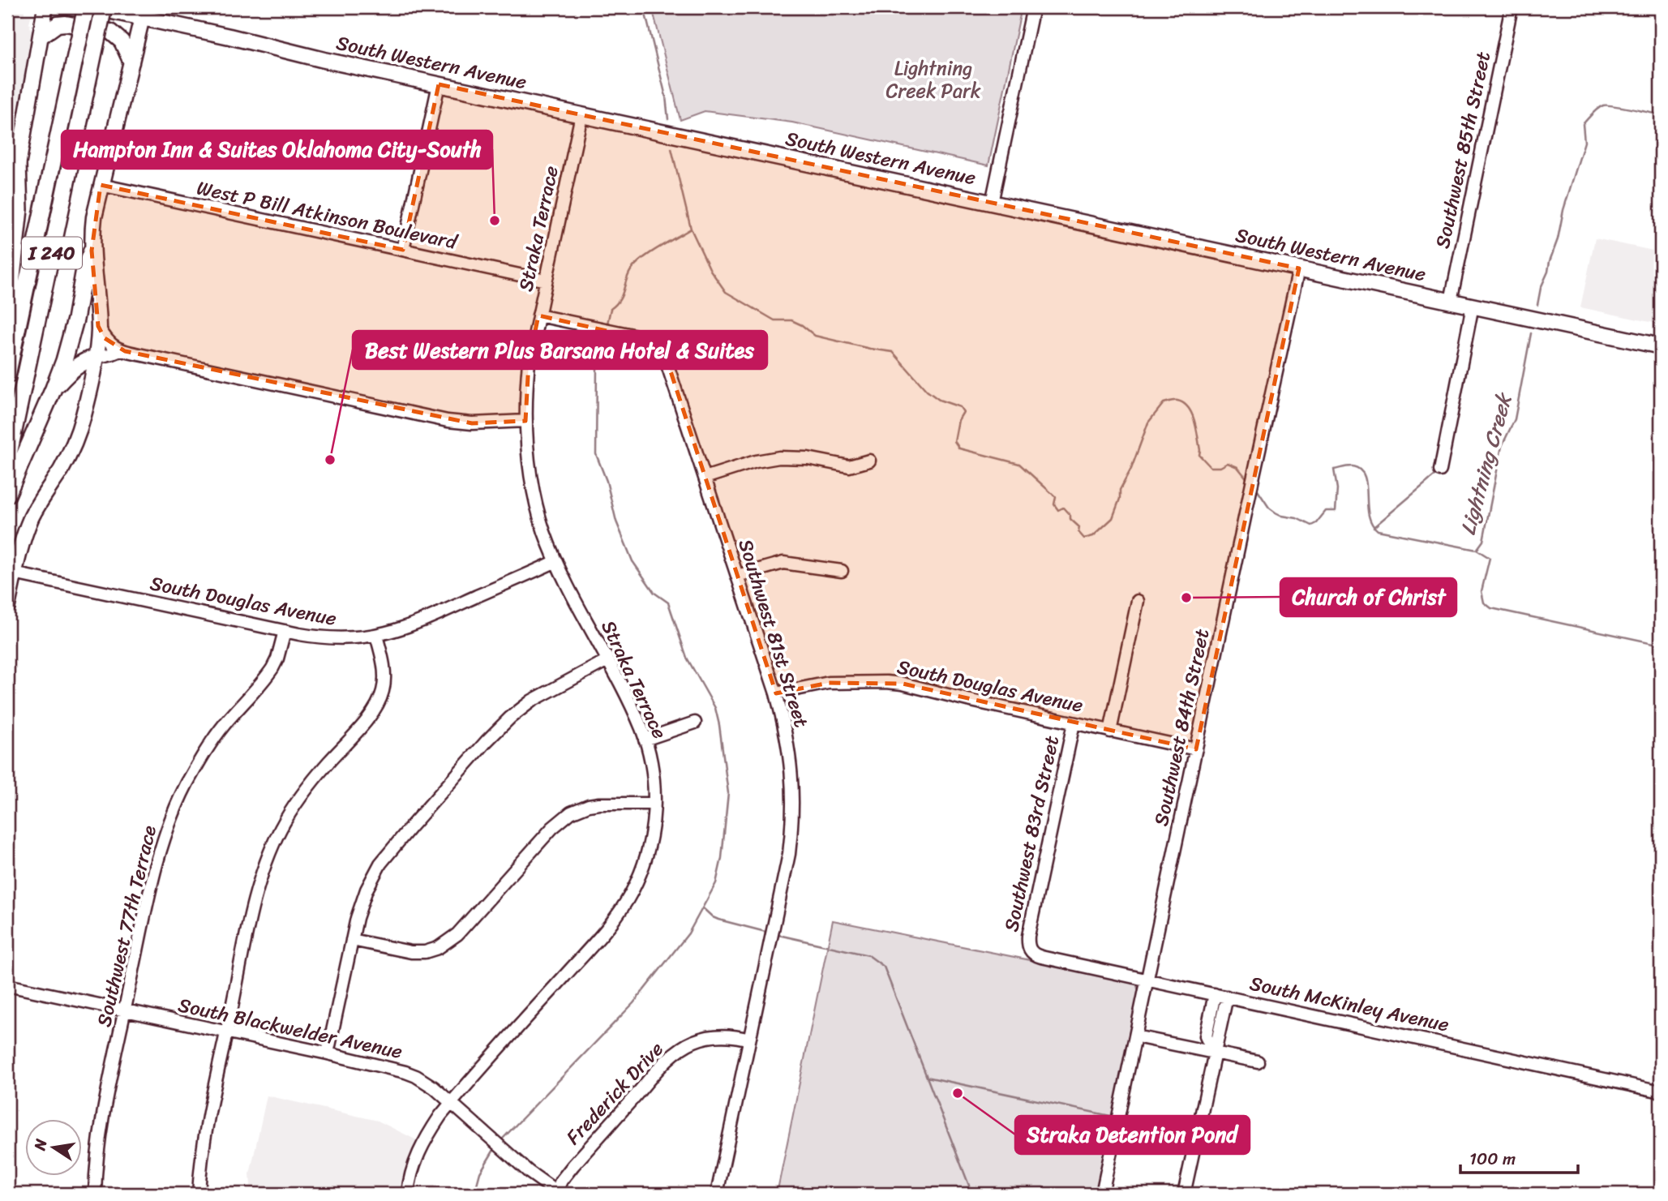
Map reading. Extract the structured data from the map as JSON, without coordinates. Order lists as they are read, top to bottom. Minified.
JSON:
{"streets":{"highway":["I 240"],"main road":["South Western Avenue"],"street":["Southwest 85th Street","West P Bill Atkinson Boulevard","Straka Terrace","South Douglas Avenue","Southwest 81st Street","Southwest 84th Street","Southwest 83rd Street","Southwest 77th Terrace","South McKinley Avenue","South Blackwelder Avenue","Frederick Drive"]},"crossings":[["South Western Avenue","Southwest 85th Street"],["South Western Avenue","Straka Terrace"],["South Western Avenue","Southwest 84th Street"],["West P Bill Atkinson Boulevard","Straka Terrace"],["Straka Terrace","South Douglas Avenue"],["Straka Terrace","Southwest 81st Street"],["Straka Terrace","South Blackwelder Avenue"],["South Douglas Avenue","Southwest 81st Street"],["South Douglas Avenue","Southwest 84th Street"],["South Douglas Avenue","Southwest 83rd Street"],["South Douglas Avenue","Southwest 77th Terrace"],["Southwest 81st Street","Frederick Drive"],["Southwest 84th Street","South McKinley Avenue"],["Southwest 83rd Street","South McKinley Avenue"],["Southwest 77th Terrace","South Blackwelder Avenue"],["South Blackwelder Avenue","Frederick Drive"]],"water":["Lightning Creek"],"parks":["Lightning Creek Park"],"places":["Hampton Inn & Suites Oklahoma City-South","Best Western Plus Barsana Hotel & Suites","Church of Christ","Straka Detention Pond"],"scale_bar":"100 m","north":"left"}
